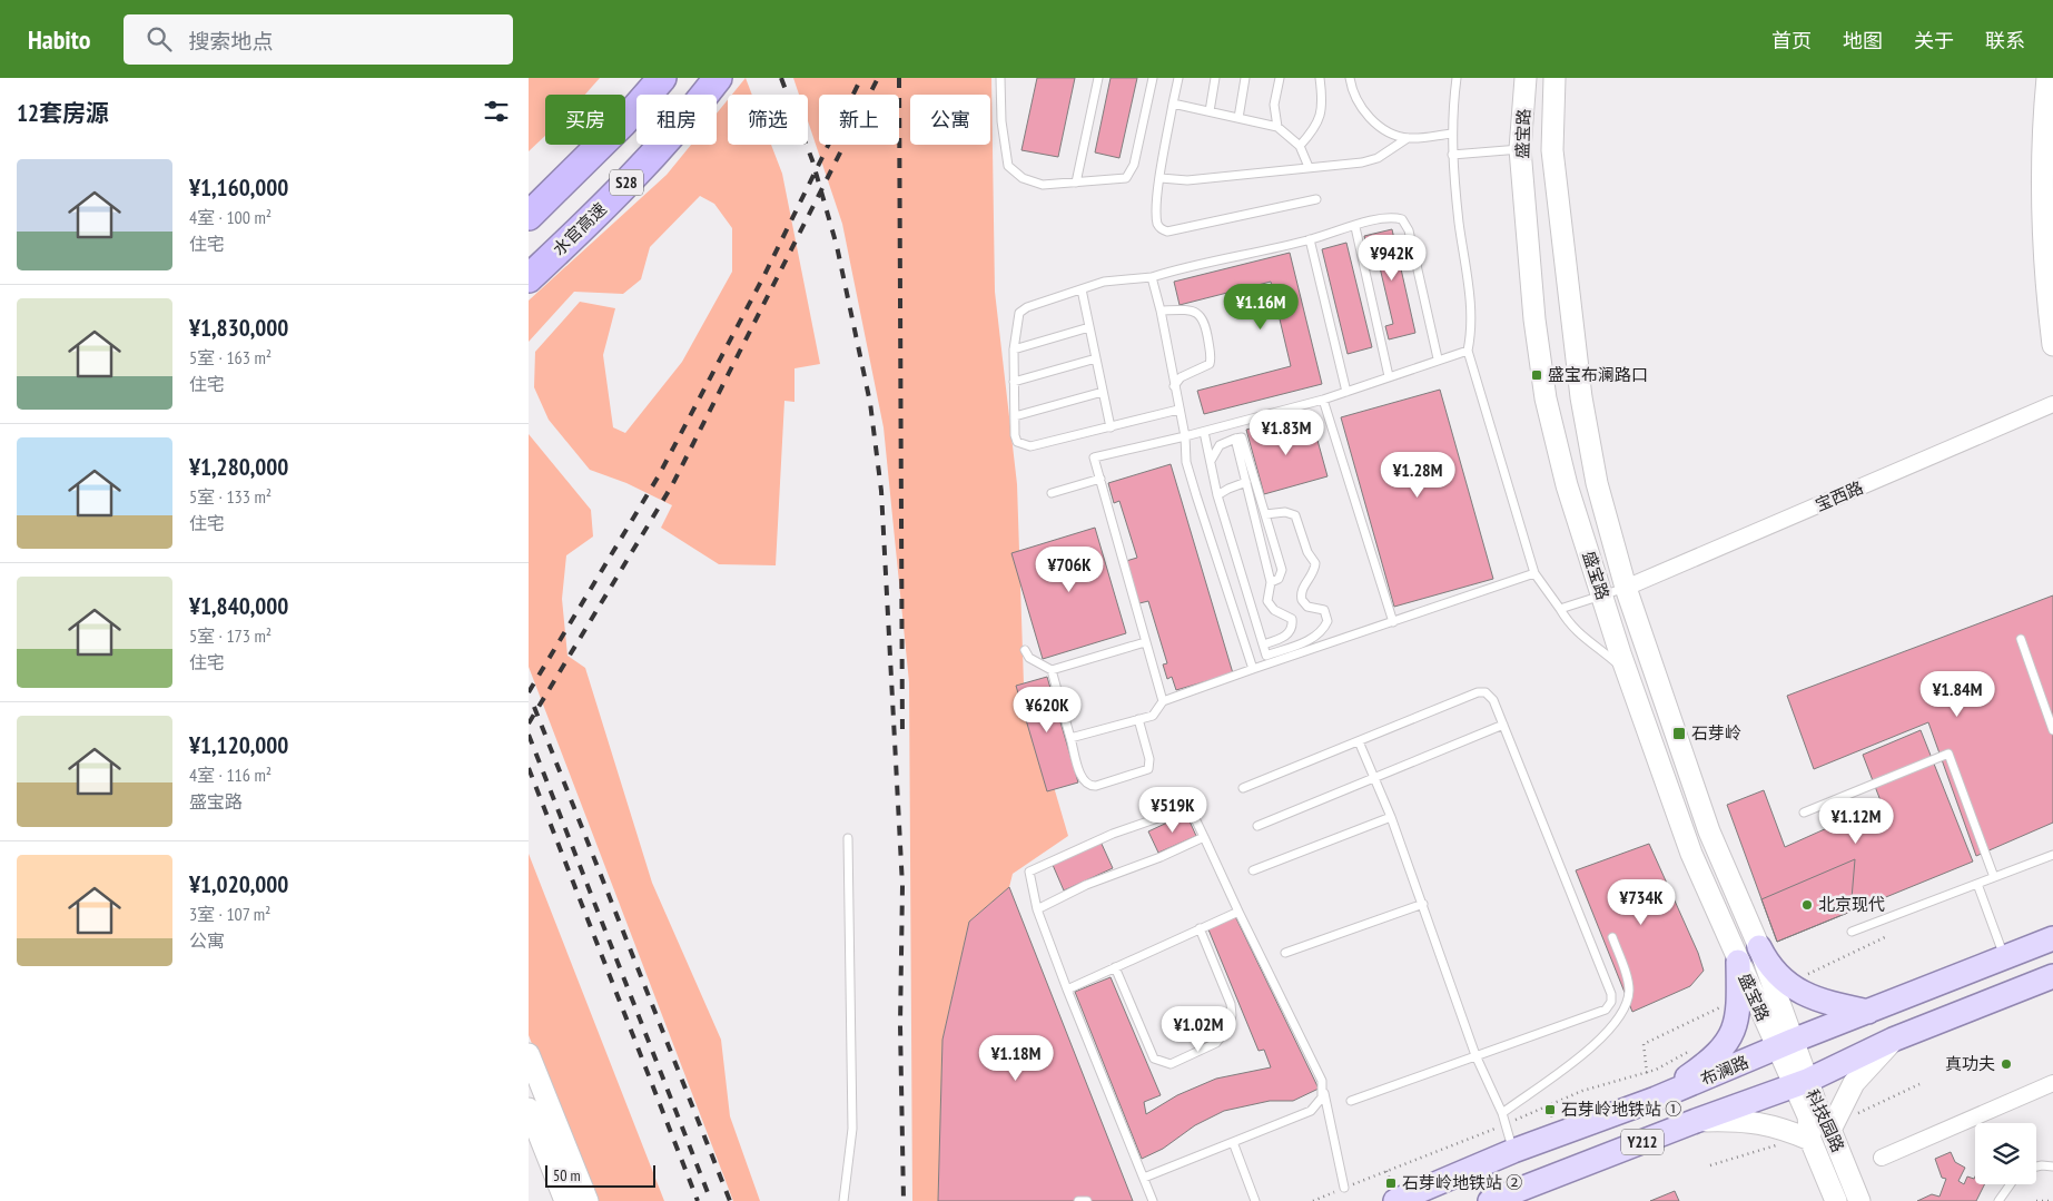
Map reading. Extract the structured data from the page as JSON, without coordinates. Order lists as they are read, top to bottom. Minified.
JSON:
{"streets":{"highway":["S28","水官高速"],"main road":["盛宝路","布澜路","科技园路","Y212"],"street":["宝西路"]},"crossings":[["盛宝路","宝西路"],["盛宝路","布澜路"],["盛宝路","科技园路"],["布澜路","科技园路"],["科技园路","Y212"]],"places":{"transit":["盛宝布澜路口","石芽岭","石芽岭地铁站 ①","石芽岭地铁站 ②"],"other":["北京现代","真功夫"]},"scale_bar":"50 m","page":{"header":"Habito","search":"搜索地点","nav":["首页","地图","关于","联系"],"heading":"12套房源","chip":["买房","租房","筛选","新上","公寓"],"list":[{"name":"¥1,160,000","note":"4室 · 100 m² · 住宅"},{"name":"¥1,830,000","note":"5室 · 163 m² · 住宅"},{"name":"¥1,280,000","note":"5室 · 133 m² · 住宅"},{"name":"¥1,840,000","note":"5室 · 173 m² · 住宅"},{"name":"¥1,120,000","note":"4室 · 116 m² · 盛宝路"},{"name":"¥1,020,000","note":"3室 · 107 m² · 公寓"}],"price":["¥942K","¥1.16M","¥1.83M","¥1.28M","¥706K","¥1.84M","¥620K","¥519K","¥1.12M","¥734K","¥1.02M","¥1.18M"],"scale":"50 m"}}
